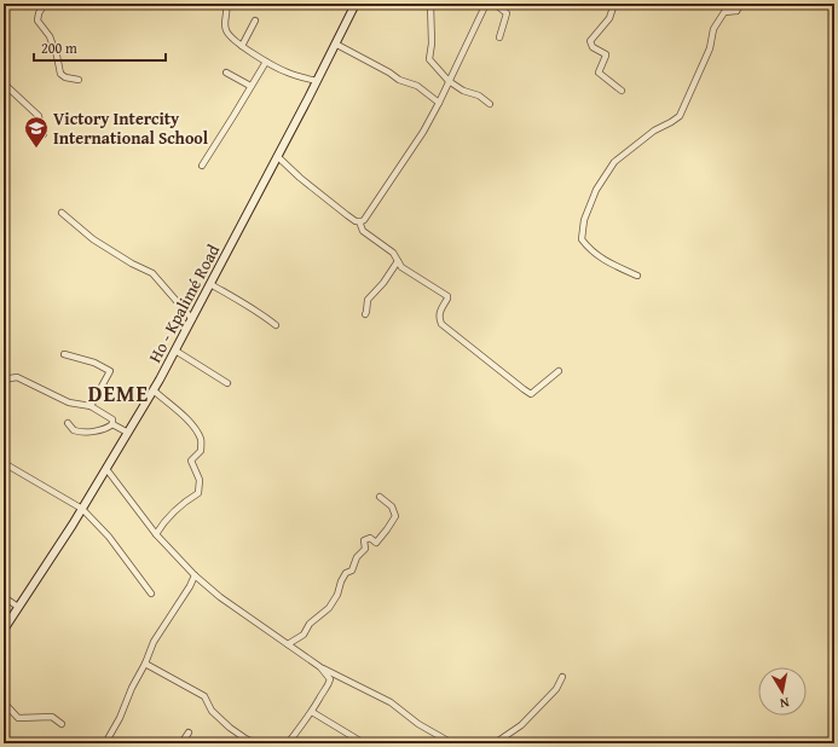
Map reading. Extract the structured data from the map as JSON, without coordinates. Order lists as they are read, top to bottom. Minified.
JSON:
{"streets":{"main road":["Ho - Kpalimé Road"]},"districts":["DEME"],"places":{"school or university":["Victory Intercity International School"]},"scale_bar":"200 m","north":"bottom"}
